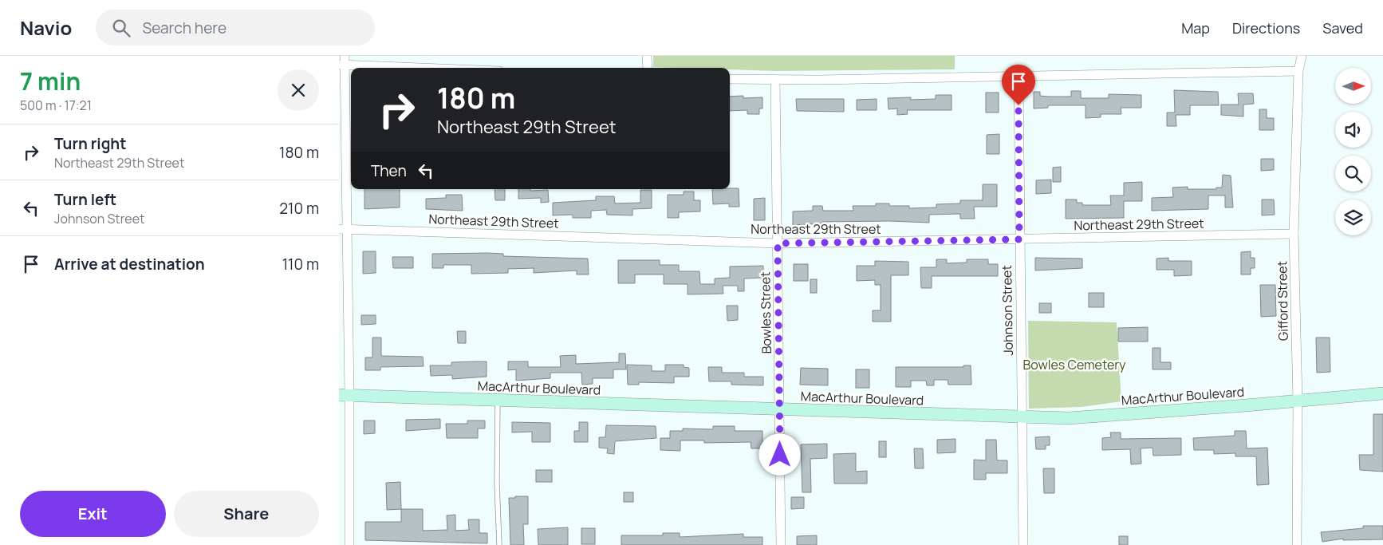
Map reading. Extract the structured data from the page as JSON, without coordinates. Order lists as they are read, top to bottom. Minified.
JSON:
{"streets":{"main road":["MacArthur Boulevard"],"street":["Northeast 29th Street","Gifford Street","Johnson Street","Bowles Street"]},"crossings":[["Northeast 29th Street","Gifford Street"],["Northeast 29th Street","Johnson Street"],["Northeast 29th Street","Bowles Street"],["Gifford Street","MacArthur Boulevard"],["Johnson Street","MacArthur Boulevard"],["Bowles Street","MacArthur Boulevard"]],"parks":["Bowles Cemetery"],"north":"right","page":{"header":"Navio","search":"Search here","nav":["Map","Directions","Saved"],"heading":["7 min","500 m · 17:21"],"turn":["180 m","Northeast 29th Street"],"list":[{"name":"Turn right","note":"Northeast 29th Street","value":"180 m"},{"name":"Turn left","note":"Johnson Street","value":"210 m"},{"name":"Arrive at destination","value":"110 m"}],"then":"Then","buttons":["Exit","Share"]}}
